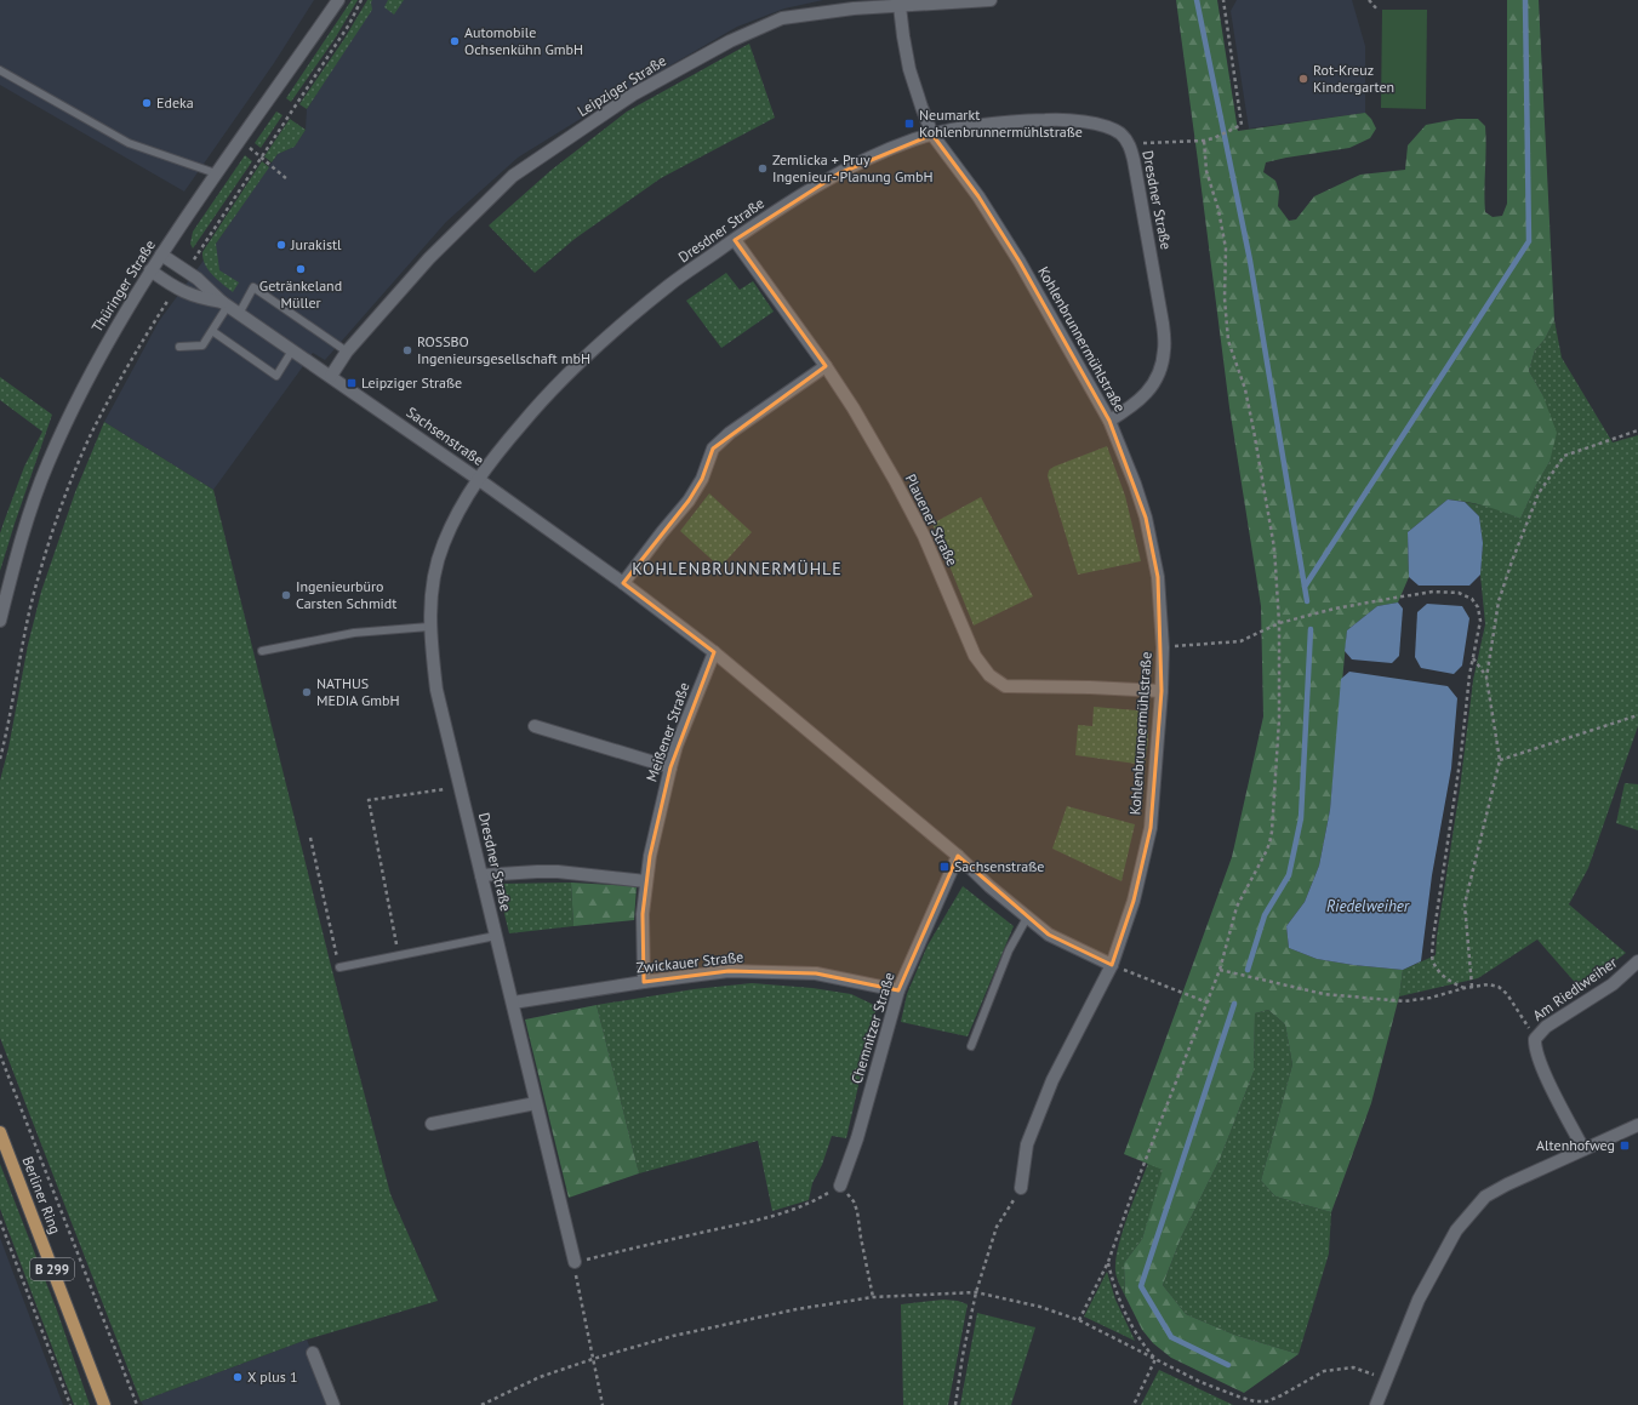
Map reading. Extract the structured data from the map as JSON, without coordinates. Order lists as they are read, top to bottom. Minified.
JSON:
{"streets":{"main road":["Berliner Ring","B 299"],"street":["Leipziger Straße","Dresdner Straße","Thüringer Straße","Kohlenbrunnermühlstraße","Sachsenstraße","Plauener Straße","Meißener Straße","Zwickauer Straße","Am Riedlweiher","Chemnitzer Straße"]},"crossings":[["Leipziger Straße","Kohlenbrunnermühlstraße"],["Leipziger Straße","Sachsenstraße"],["Dresdner Straße","Kohlenbrunnermühlstraße"],["Dresdner Straße","Sachsenstraße"],["Dresdner Straße","Plauener Straße"],["Dresdner Straße","Zwickauer Straße"],["Thüringer Straße","Sachsenstraße"],["Kohlenbrunnermühlstraße","Sachsenstraße"],["Kohlenbrunnermühlstraße","Plauener Straße"],["Sachsenstraße","Meißener Straße"],["Sachsenstraße","Chemnitzer Straße"],["Meißener Straße","Zwickauer Straße"],["Zwickauer Straße","Chemnitzer Straße"]],"districts":["KOHLENBRUNNERMÜHLE"],"water":["Riedelweiher"],"places":{"other":["Automobile Ochsenkühn GmbH","Rot-Kreuz Kindergarten","Edeka","Zemlicka + Pruy Ingenieur- Planung GmbH","Jurakistl","Getränkeland Müller","ROSSBO Ingenieursgesellschaft mbH","Ingenieurbüro Carsten Schmidt","NATHUS MEDIA GmbH","X plus 1"],"transit":["Neumarkt Kohlenbrunnermühlstraße","Leipziger Straße","Sachsenstraße","Altenhofweg"]}}
